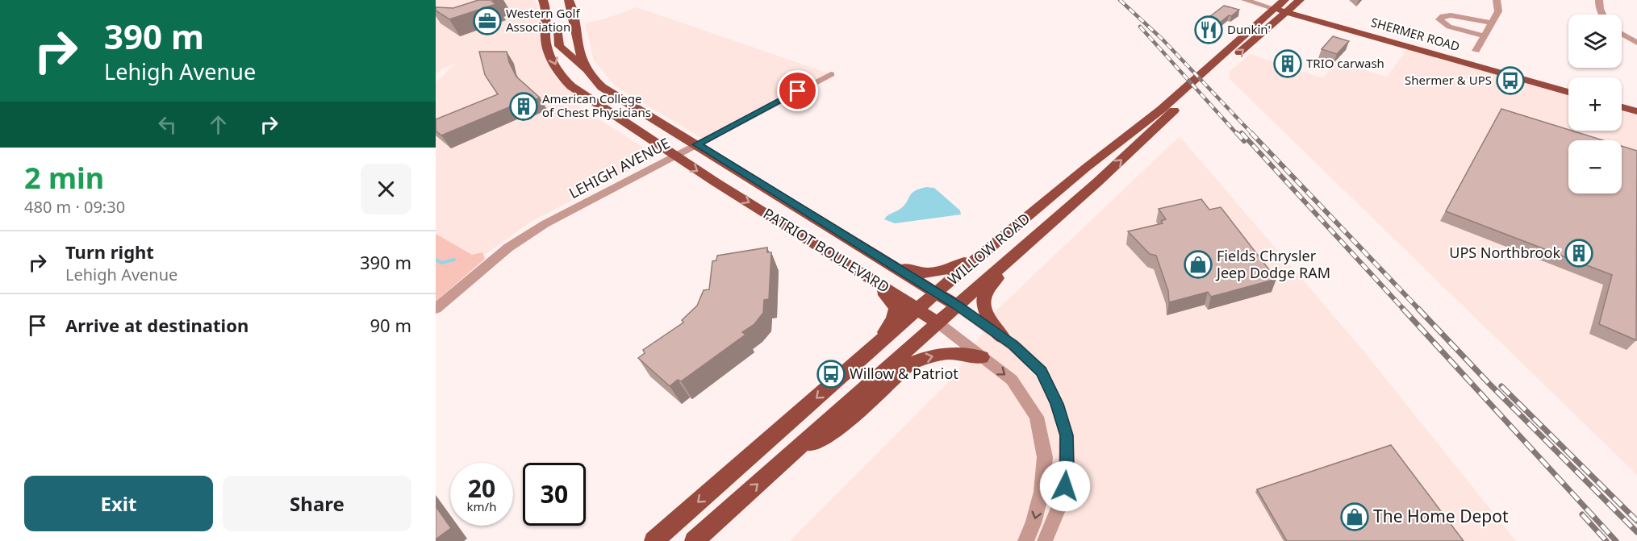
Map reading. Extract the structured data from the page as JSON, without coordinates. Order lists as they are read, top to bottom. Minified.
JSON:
{"streets":{"main road":["SHERMER ROAD","WILLOW ROAD","PATRIOT BOULEVARD"],"street":["LEHIGH AVENUE"]},"crossings":[["SHERMER ROAD","WILLOW ROAD"],["LEHIGH AVENUE","PATRIOT BOULEVARD"],["WILLOW ROAD","PATRIOT BOULEVARD"]],"places":{"office":["Western Golf Association"],"restaurant":["Dunkin'"],"building":["TRIO carwash","American College of Chest Physicians","UPS Northbrook"],"bus stop":["Shermer & UPS","Willow & Patriot"],"shop":["Fields Chrysler Jeep Dodge RAM","The Home Depot"]},"page":{"turn":["390 m","Lehigh Avenue"],"map_buttons":["+","−"],"heading":["2 min","480 m · 09:30"],"list":[{"name":"Turn right","note":"Lehigh Avenue","value":"390 m"},{"name":"Arrive at destination","value":"90 m"}],"speed":"20 km/h","limit":"30","buttons":["Exit","Share"]}}
